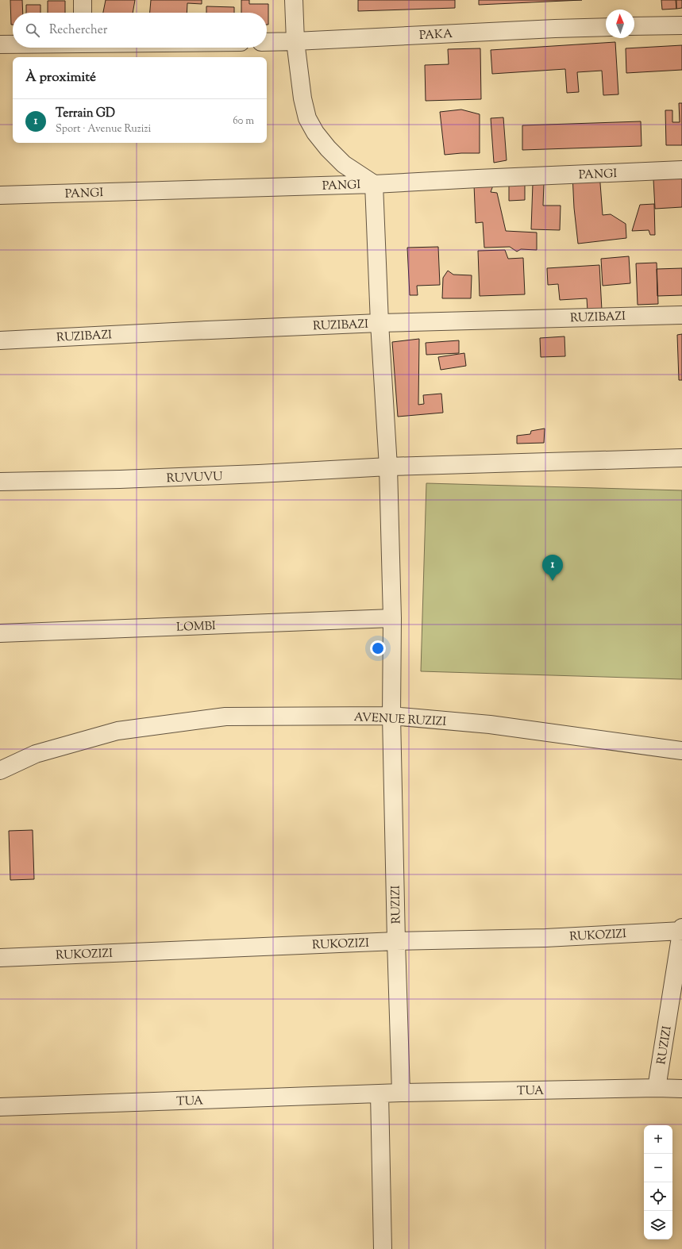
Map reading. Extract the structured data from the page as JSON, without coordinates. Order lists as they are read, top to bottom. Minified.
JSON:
{"streets":{"street":["PAKA","PANGI","RUZIBAZI","RUVUVU","LOMBI","AVENUE RUZIZI","RUZIZI","RUKOZIZI","TUA"]},"crossings":[["PANGI","RUZIZI"],["RUZIBAZI","RUZIZI"],["RUVUVU","RUZIZI"],["LOMBI","RUZIZI"],["AVENUE RUZIZI","RUZIZI"],["RUZIZI","RUKOZIZI"],["RUZIZI","TUA"]],"north":"top","page":{"search":"Rechercher","heading":"À proximité","list":[{"mark":"1","name":"Terrain GD","note":"Sport · Avenue Ruzizi","value":"60 m"}],"pins":"1","map_buttons":["+","−"]}}
